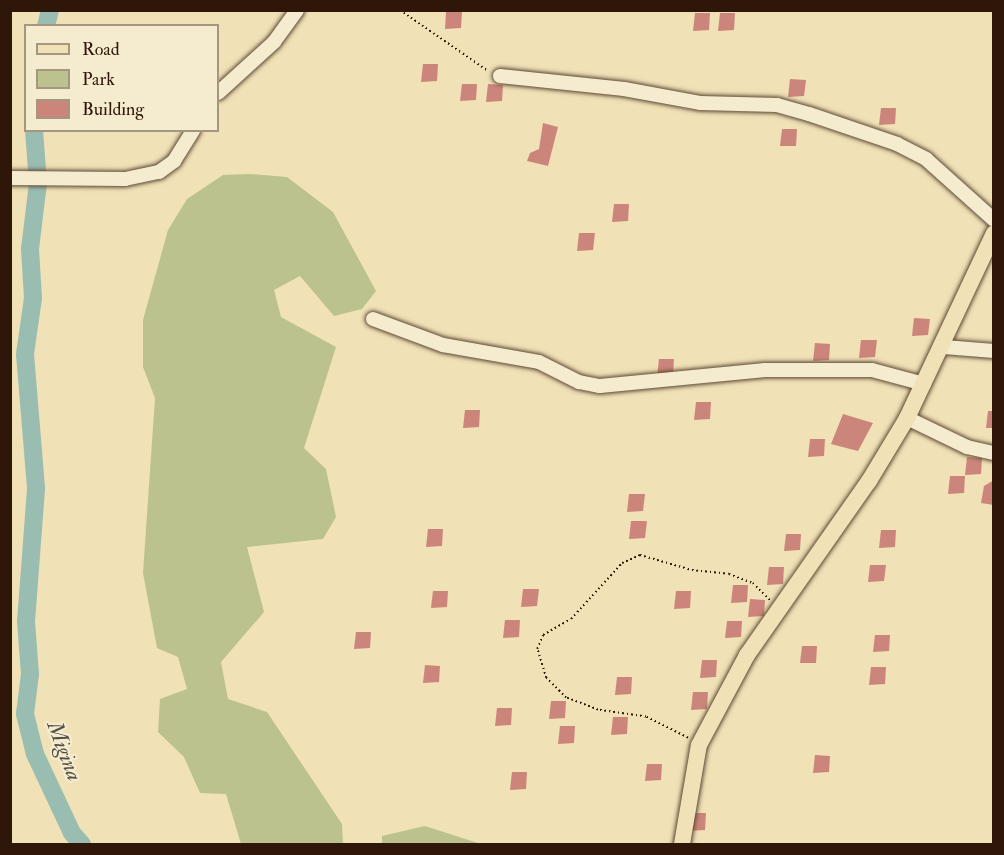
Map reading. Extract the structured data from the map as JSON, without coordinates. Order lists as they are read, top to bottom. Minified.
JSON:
{"water":["Migina"],"legend":["Road","Park","Building"]}
